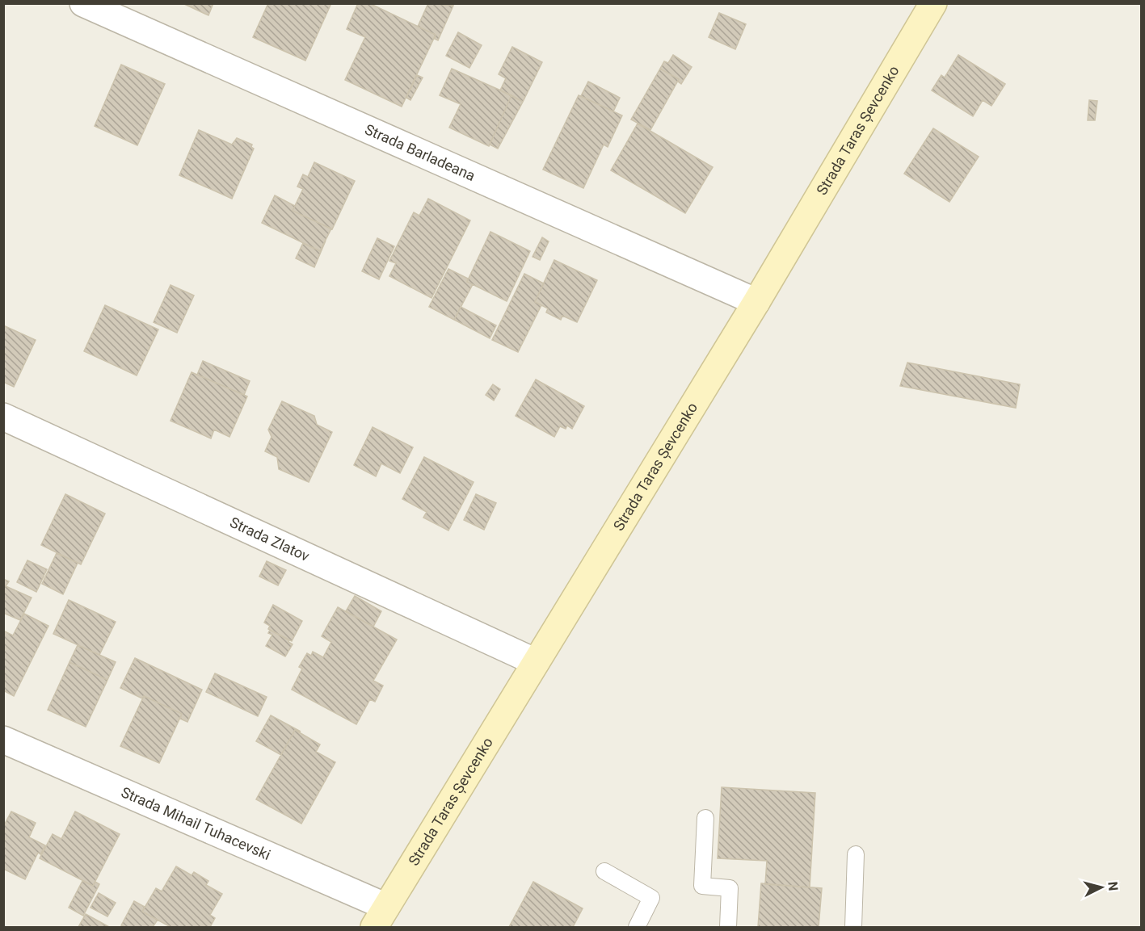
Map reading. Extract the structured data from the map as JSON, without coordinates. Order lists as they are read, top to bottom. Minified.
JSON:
{"streets":{"main road":["Strada Taras Șevcenko"],"street":["Strada Barladeana","Strada Zlatov","Strada Mihail Tuhacevski"]},"crossings":[["Strada Taras Șevcenko","Strada Barladeana"],["Strada Taras Șevcenko","Strada Zlatov"],["Strada Taras Șevcenko","Strada Mihail Tuhacevski"]],"north":"right"}
